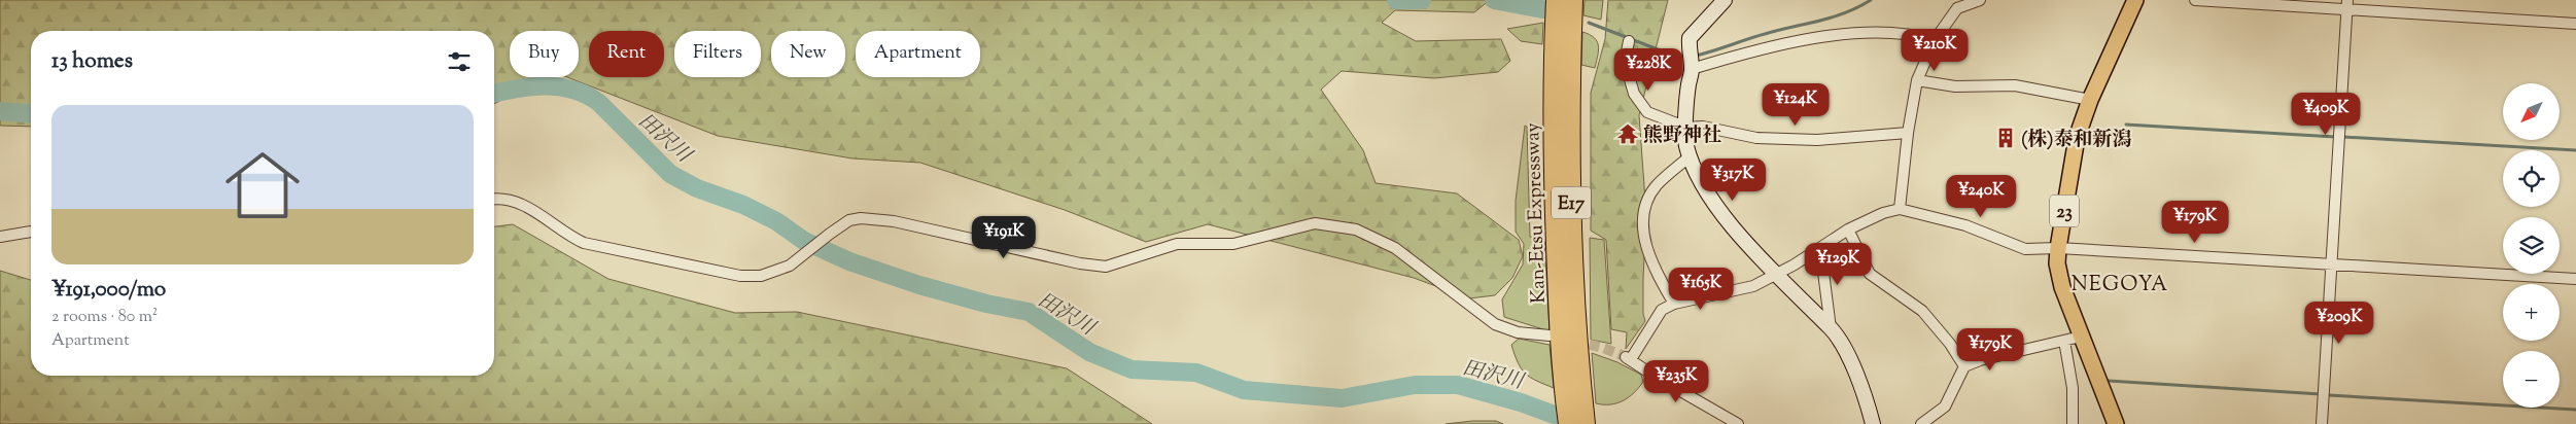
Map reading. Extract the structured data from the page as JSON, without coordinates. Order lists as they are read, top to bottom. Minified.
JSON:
{"streets":{"highway":["E17","Kan-Etsu Expressway"],"main road":["23"]},"districts":["NEGOYA"],"water":["田沢川"],"places":{"temple":["熊野神社"],"building":["(株)泰和新潟"]},"north":"bottom left","page":{"price":["¥210K","¥228K","¥124K","¥409K","¥317K","¥240K","¥179K","¥191K","¥129K","¥165K","¥209K","¥179K","¥235K"],"chip":["Buy","Rent","Filters","New","Apartment"],"heading":"13 homes","map_buttons":["+","−"],"list":[{"name":"¥191,000/mo","note":"2 rooms · 80 m² · Apartment"}]}}
